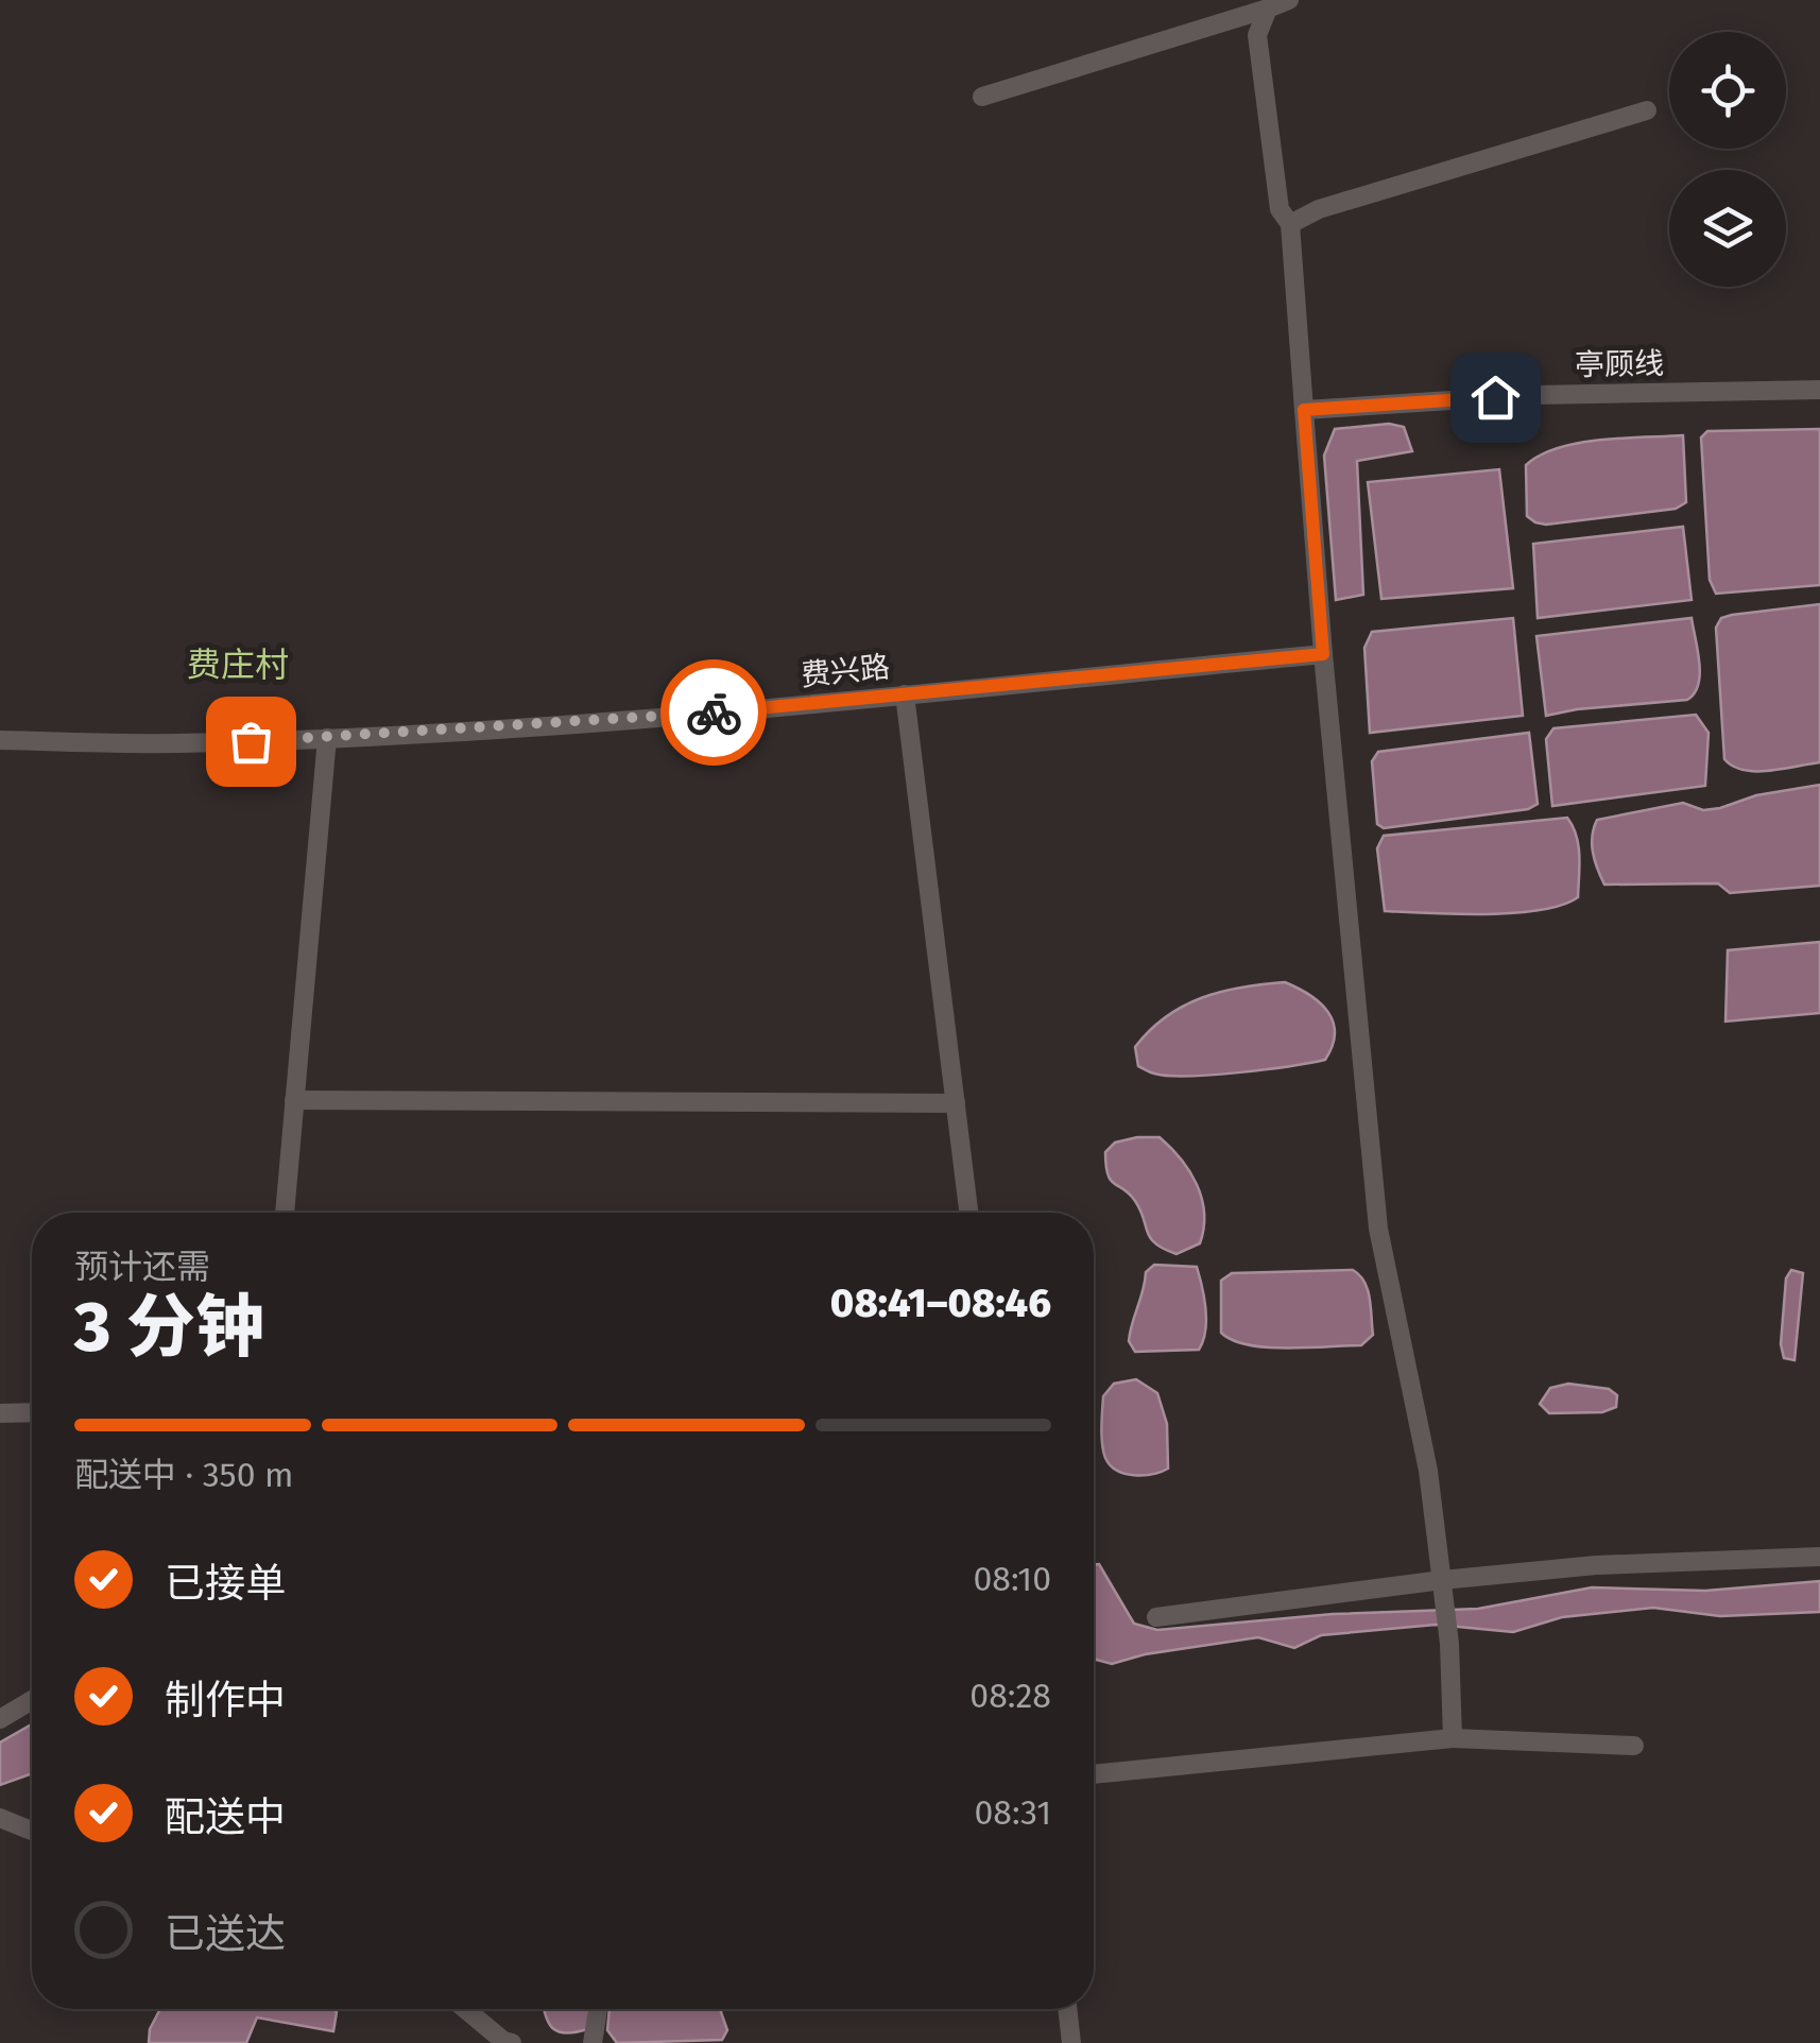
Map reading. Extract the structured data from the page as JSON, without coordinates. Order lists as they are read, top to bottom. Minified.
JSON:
{"streets":{"street":["亭顾线","费兴路"]},"districts":["费庄村"],"page":{"heading":["3 分钟","预计还需","08:41–08:46"],"bar":"配送中 · 350 m","list":[["已接单","08:10"],["制作中","08:28"],["配送中","08:31"],"已送达"]}}
